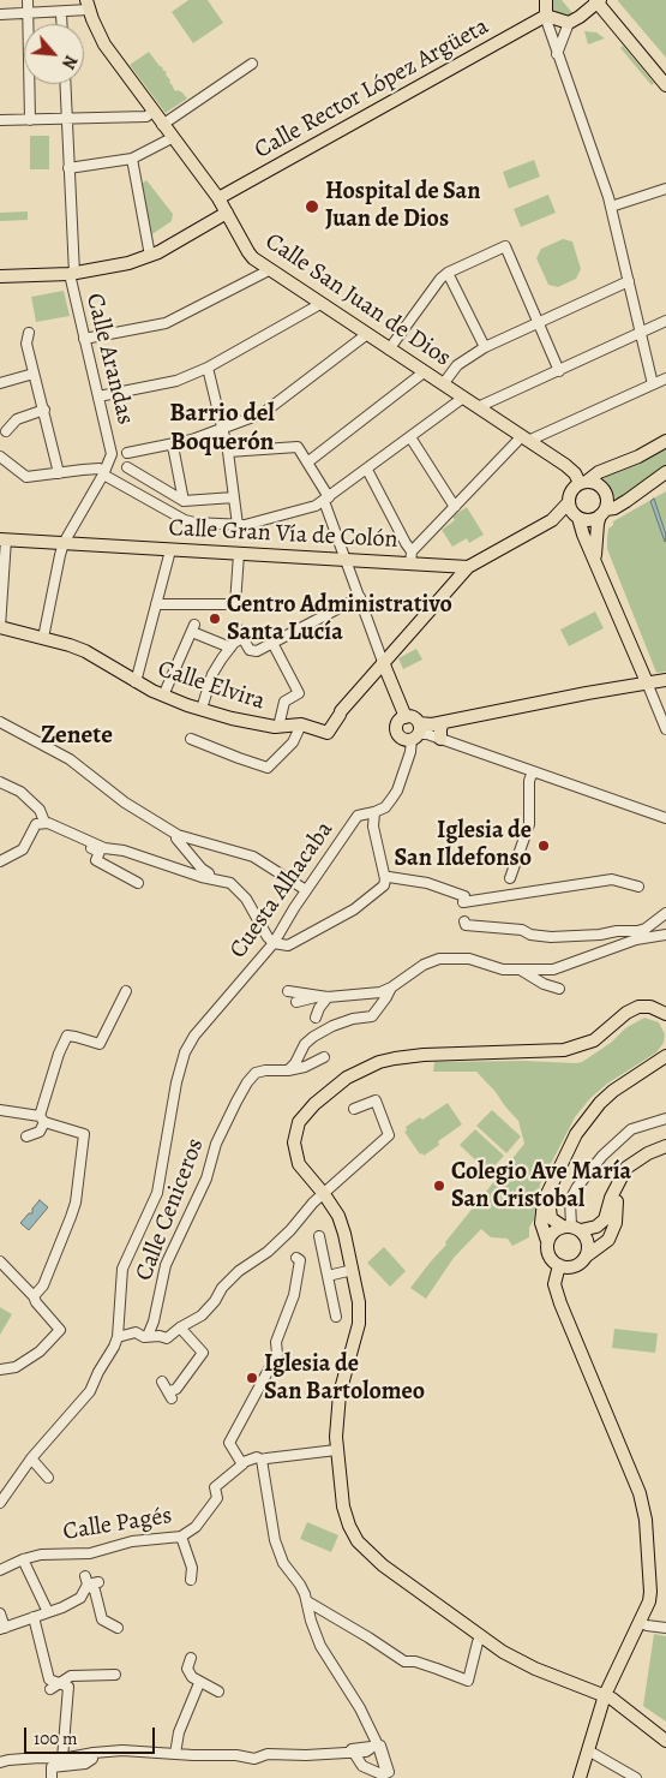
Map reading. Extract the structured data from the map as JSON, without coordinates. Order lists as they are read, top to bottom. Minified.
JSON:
{"streets":{"main road":["Calle Rector López Argüeta","Calle San Juan de Dios","Calle Gran Vía de Colón","Calle Elvira"],"street":["Calle Arandas","Cuesta Alhacaba","Calle Ceniceros","Calle Pagés"]},"crossings":[["Calle Rector López Argüeta","Calle San Juan de Dios"]],"districts":["Barrio del Boquerón","Zenete"],"places":["Hospital de San Juan de Dios","Centro Administrativo Santa Lucía","Iglesia de San Ildefonso","Colegio Ave María San Cristobal","Iglesia de San Bartolomeo"],"scale_bar":"100 m","north":"bottom right"}
